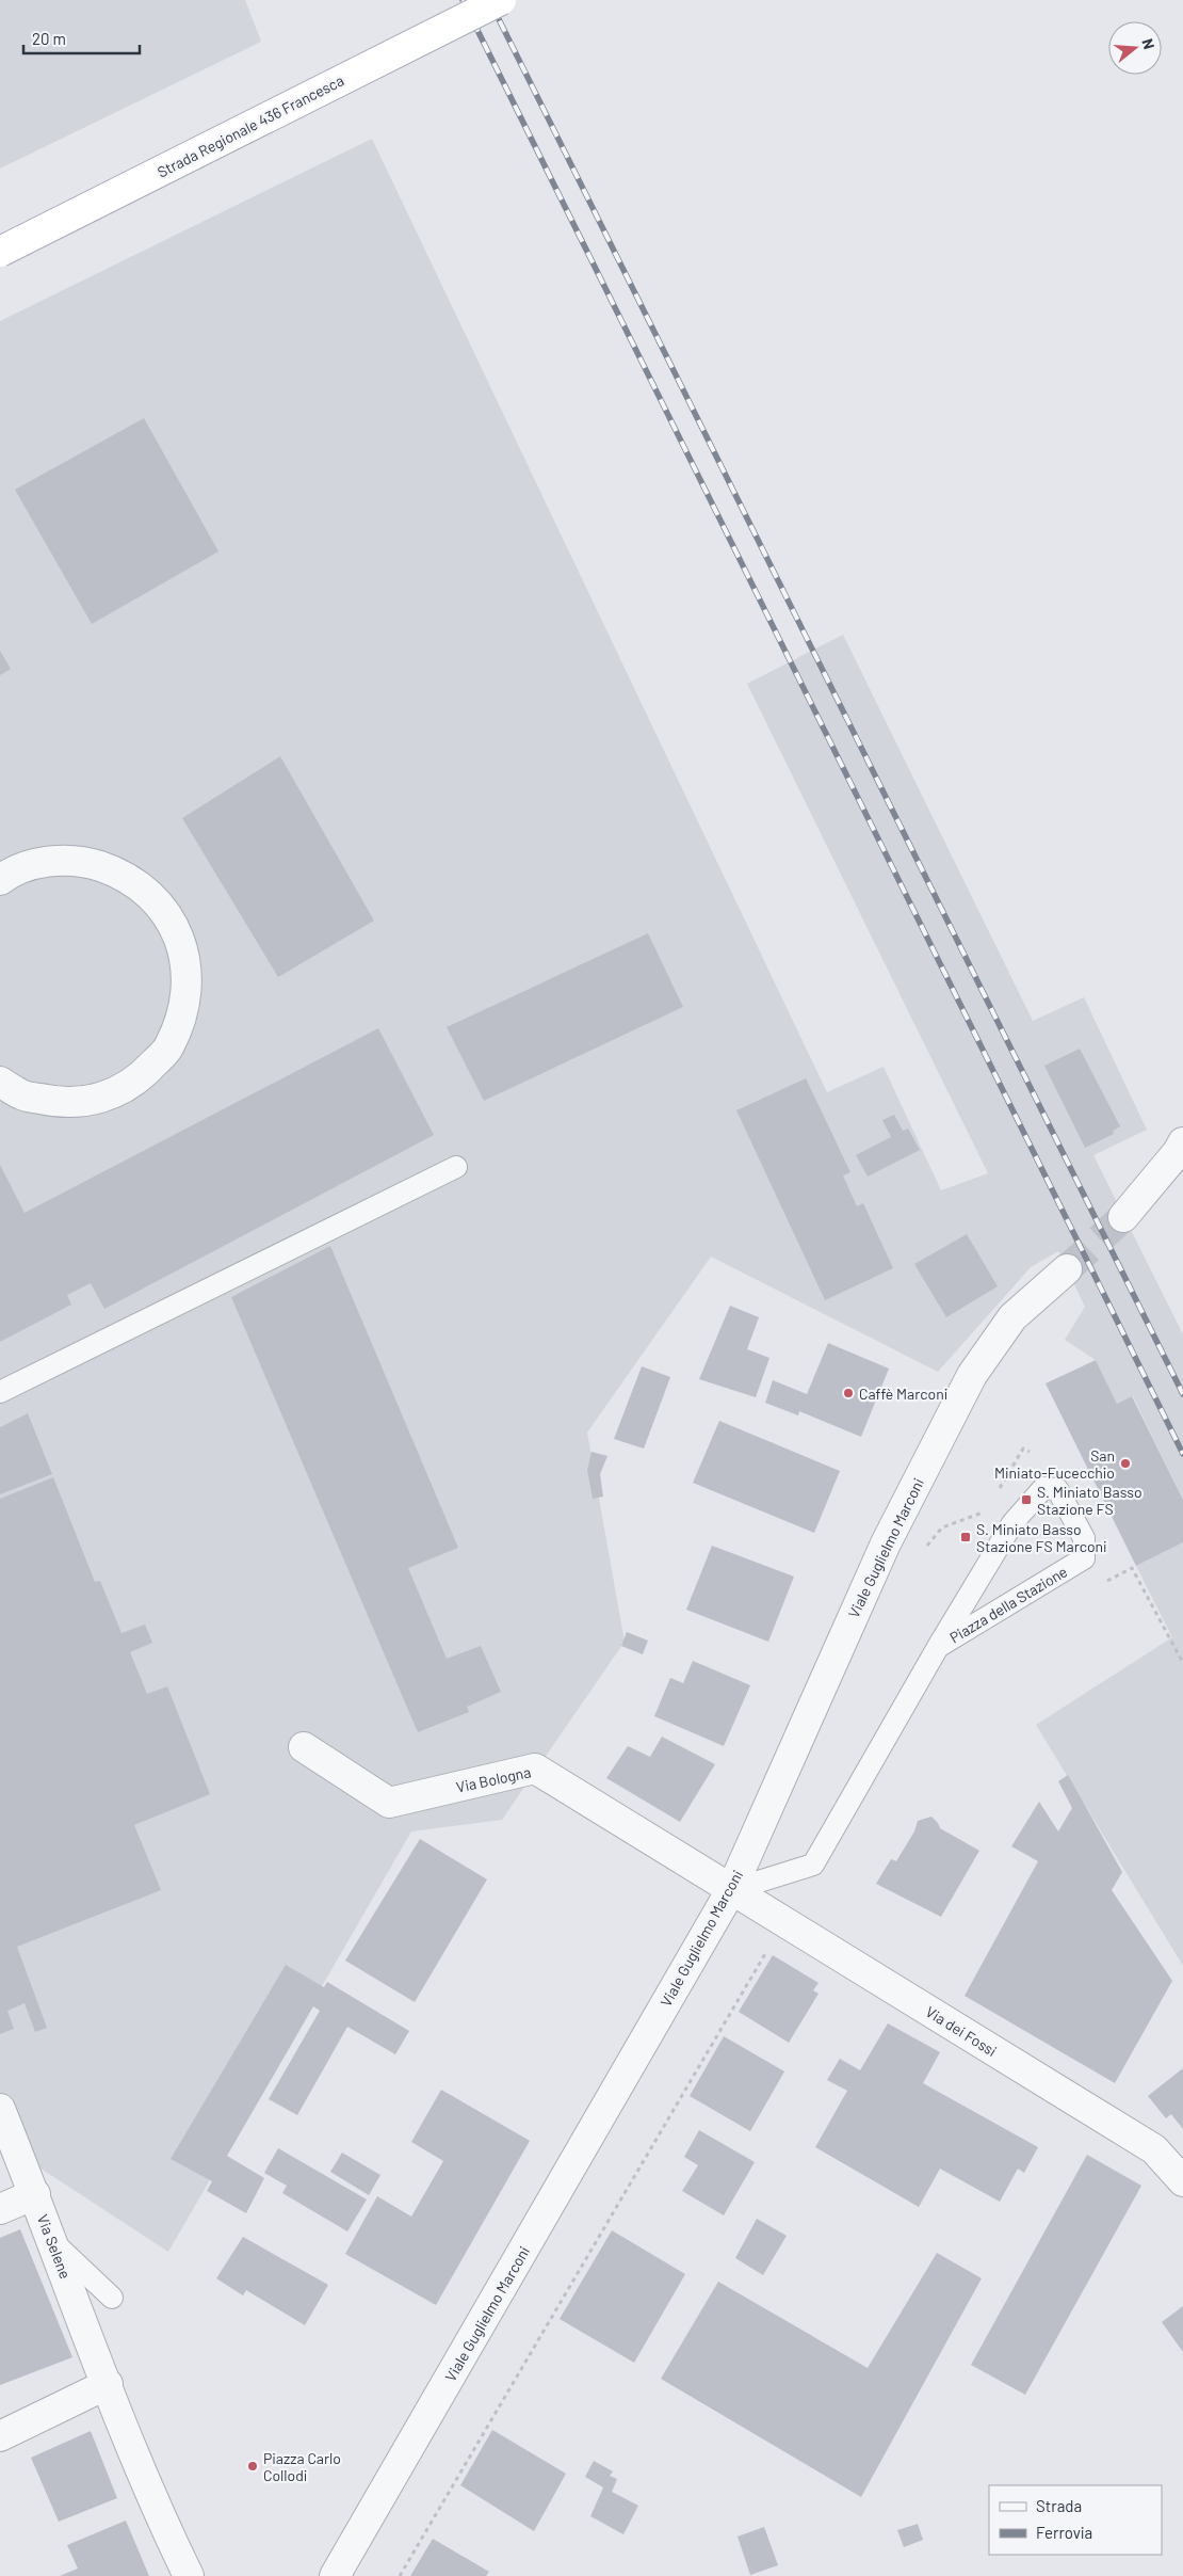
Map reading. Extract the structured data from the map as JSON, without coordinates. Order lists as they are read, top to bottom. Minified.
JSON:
{"streets":{"main road":["Strada Regionale 436 Francesca"],"street":["Viale Guglielmo Marconi","Via Bologna","Via dei Fossi","Via Selene"],"lane":["Piazza della Stazione"]},"crossings":[["Viale Guglielmo Marconi","Piazza della Stazione"],["Viale Guglielmo Marconi","Via Bologna"],["Viale Guglielmo Marconi","Via dei Fossi"],["Piazza della Stazione","Via Bologna"],["Piazza della Stazione","Via dei Fossi"],["Via Bologna","Via dei Fossi"]],"places":{"other":["Caffè Marconi","San Miniato-Fucecchio","Piazza Carlo Collodi"],"transit":["S. Miniato Basso Stazione FS","S. Miniato Basso Stazione FS Marconi"]},"legend":["Strada","Ferrovia"],"scale_bar":"20 m","north":"right"}
